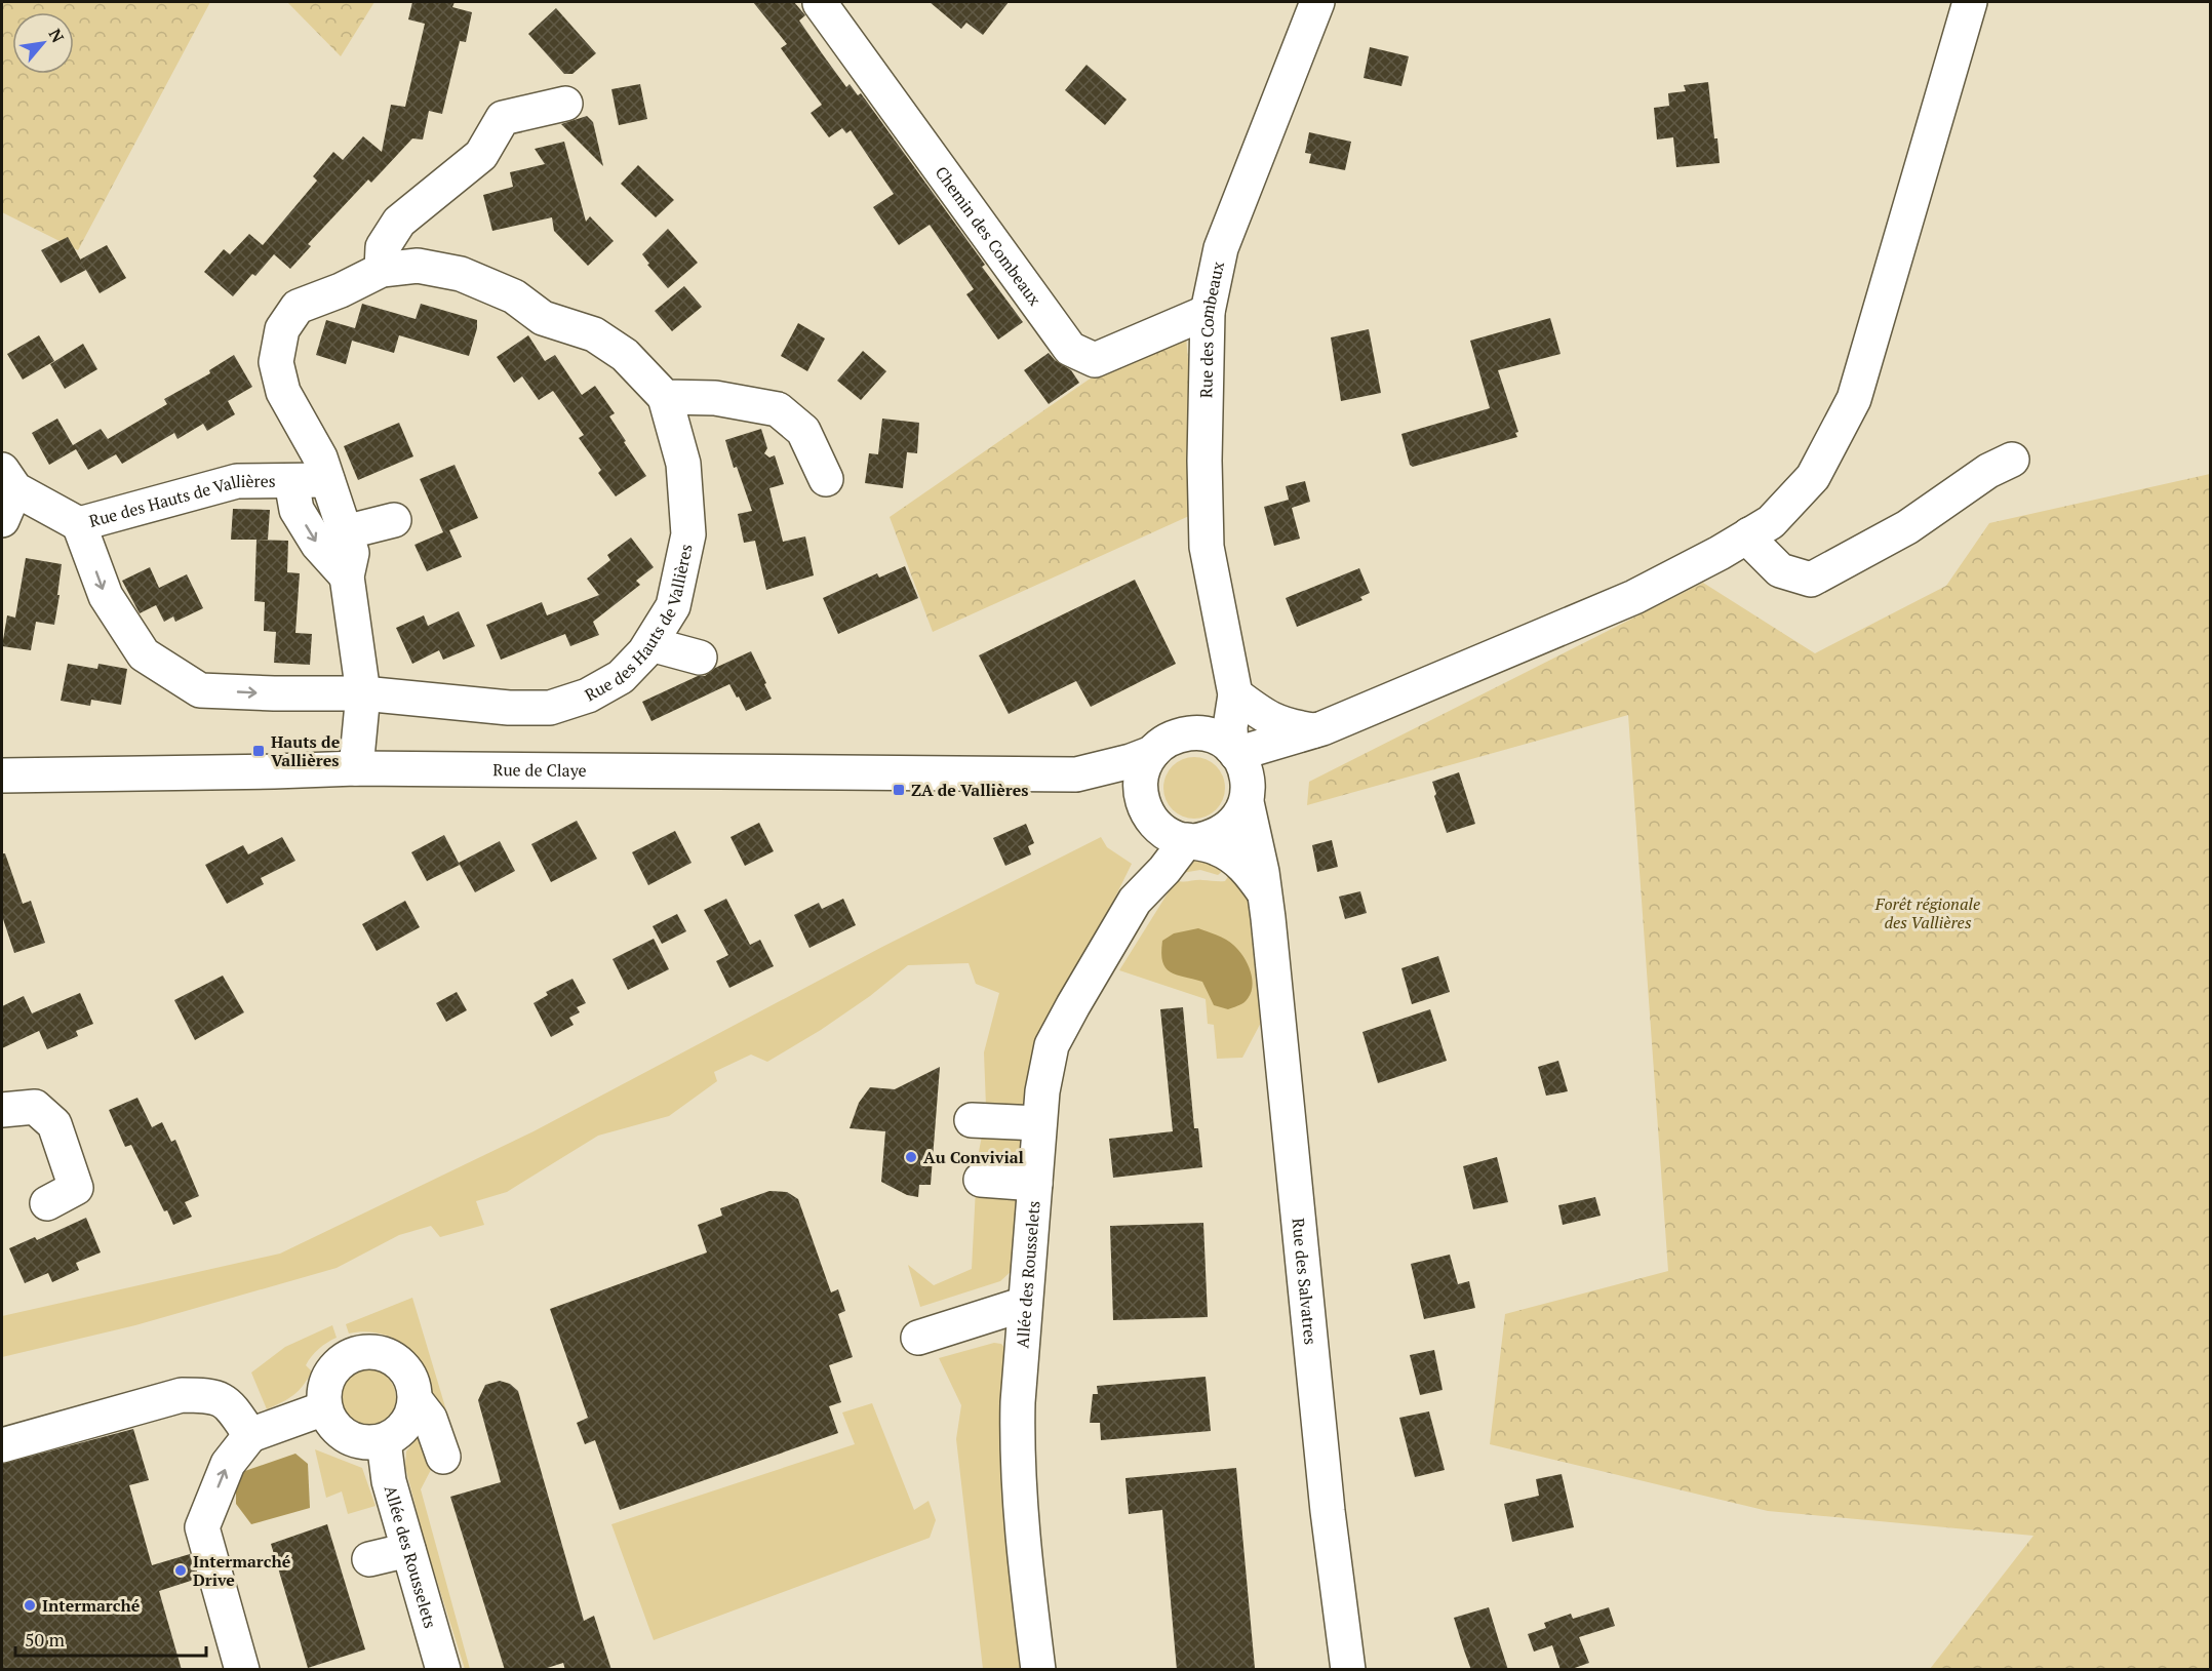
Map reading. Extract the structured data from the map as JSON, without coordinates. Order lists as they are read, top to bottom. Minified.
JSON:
{"streets":{"street":["Chemin des Combeaux","Rue des Combeaux","Rue des Hauts de Vallières","Rue de Claye","Allée des Rousselets","Rue des Salvatres"]},"crossings":[["Chemin des Combeaux","Rue des Combeaux"],["Rue des Combeaux","Rue de Claye"],["Rue des Combeaux","Allée des Rousselets"],["Rue des Combeaux","Rue des Salvatres"],["Rue de Claye","Allée des Rousselets"],["Rue de Claye","Rue des Salvatres"],["Allée des Rousselets","Rue des Salvatres"]],"parks":["Forêt régionale des Vallières"],"places":{"transit":["Hauts de Vallières","ZA de Vallières"],"other":["Au Convivial","Intermarché Drive","Intermarché"]},"scale_bar":"50 m","north":"top right"}
